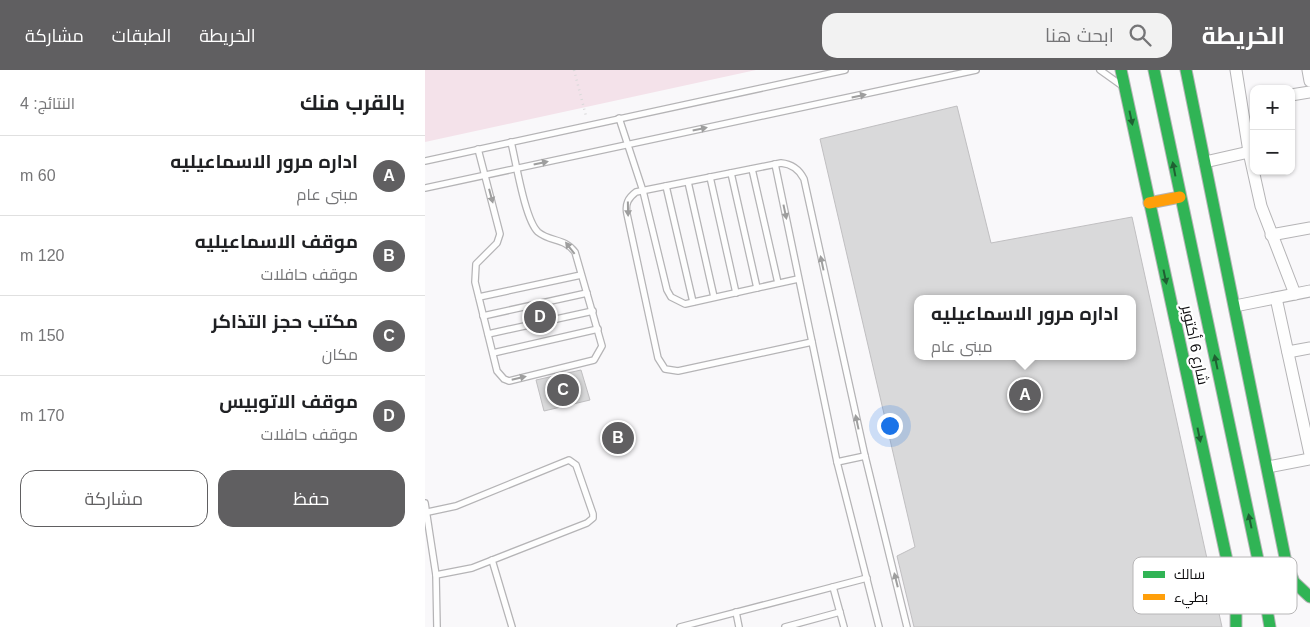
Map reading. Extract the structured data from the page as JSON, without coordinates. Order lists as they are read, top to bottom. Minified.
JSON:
{"streets":{"street":["شارع 6 أكتوبر"]},"legend":["سالك","بطيء"],"page":{"header":"الخريطة","search":"ابحث هنا","nav":["الخريطة","الطبقات","مشاركة"],"heading":["بالقرب منك","النتائج: 4"],"map_buttons":["+","−"],"list":[{"mark":"A","name":"اداره مرور الاسماعيليه","note":"مبنى عام","value":"60 m"},{"mark":"B","name":"موقف الاسماعيليه","note":"موقف حافلات","value":"120 m"},{"mark":"C","name":"مكتب حجز التذاكر","note":"مكان","value":"150 m"},{"mark":"D","name":"موقف الاتوبيس","note":"موقف حافلات","value":"170 m"}],"popup":["اداره مرور الاسماعيليه","مبنى عام"],"pins":["D","C","A","B"],"buttons":["حفظ","مشاركة"]}}
